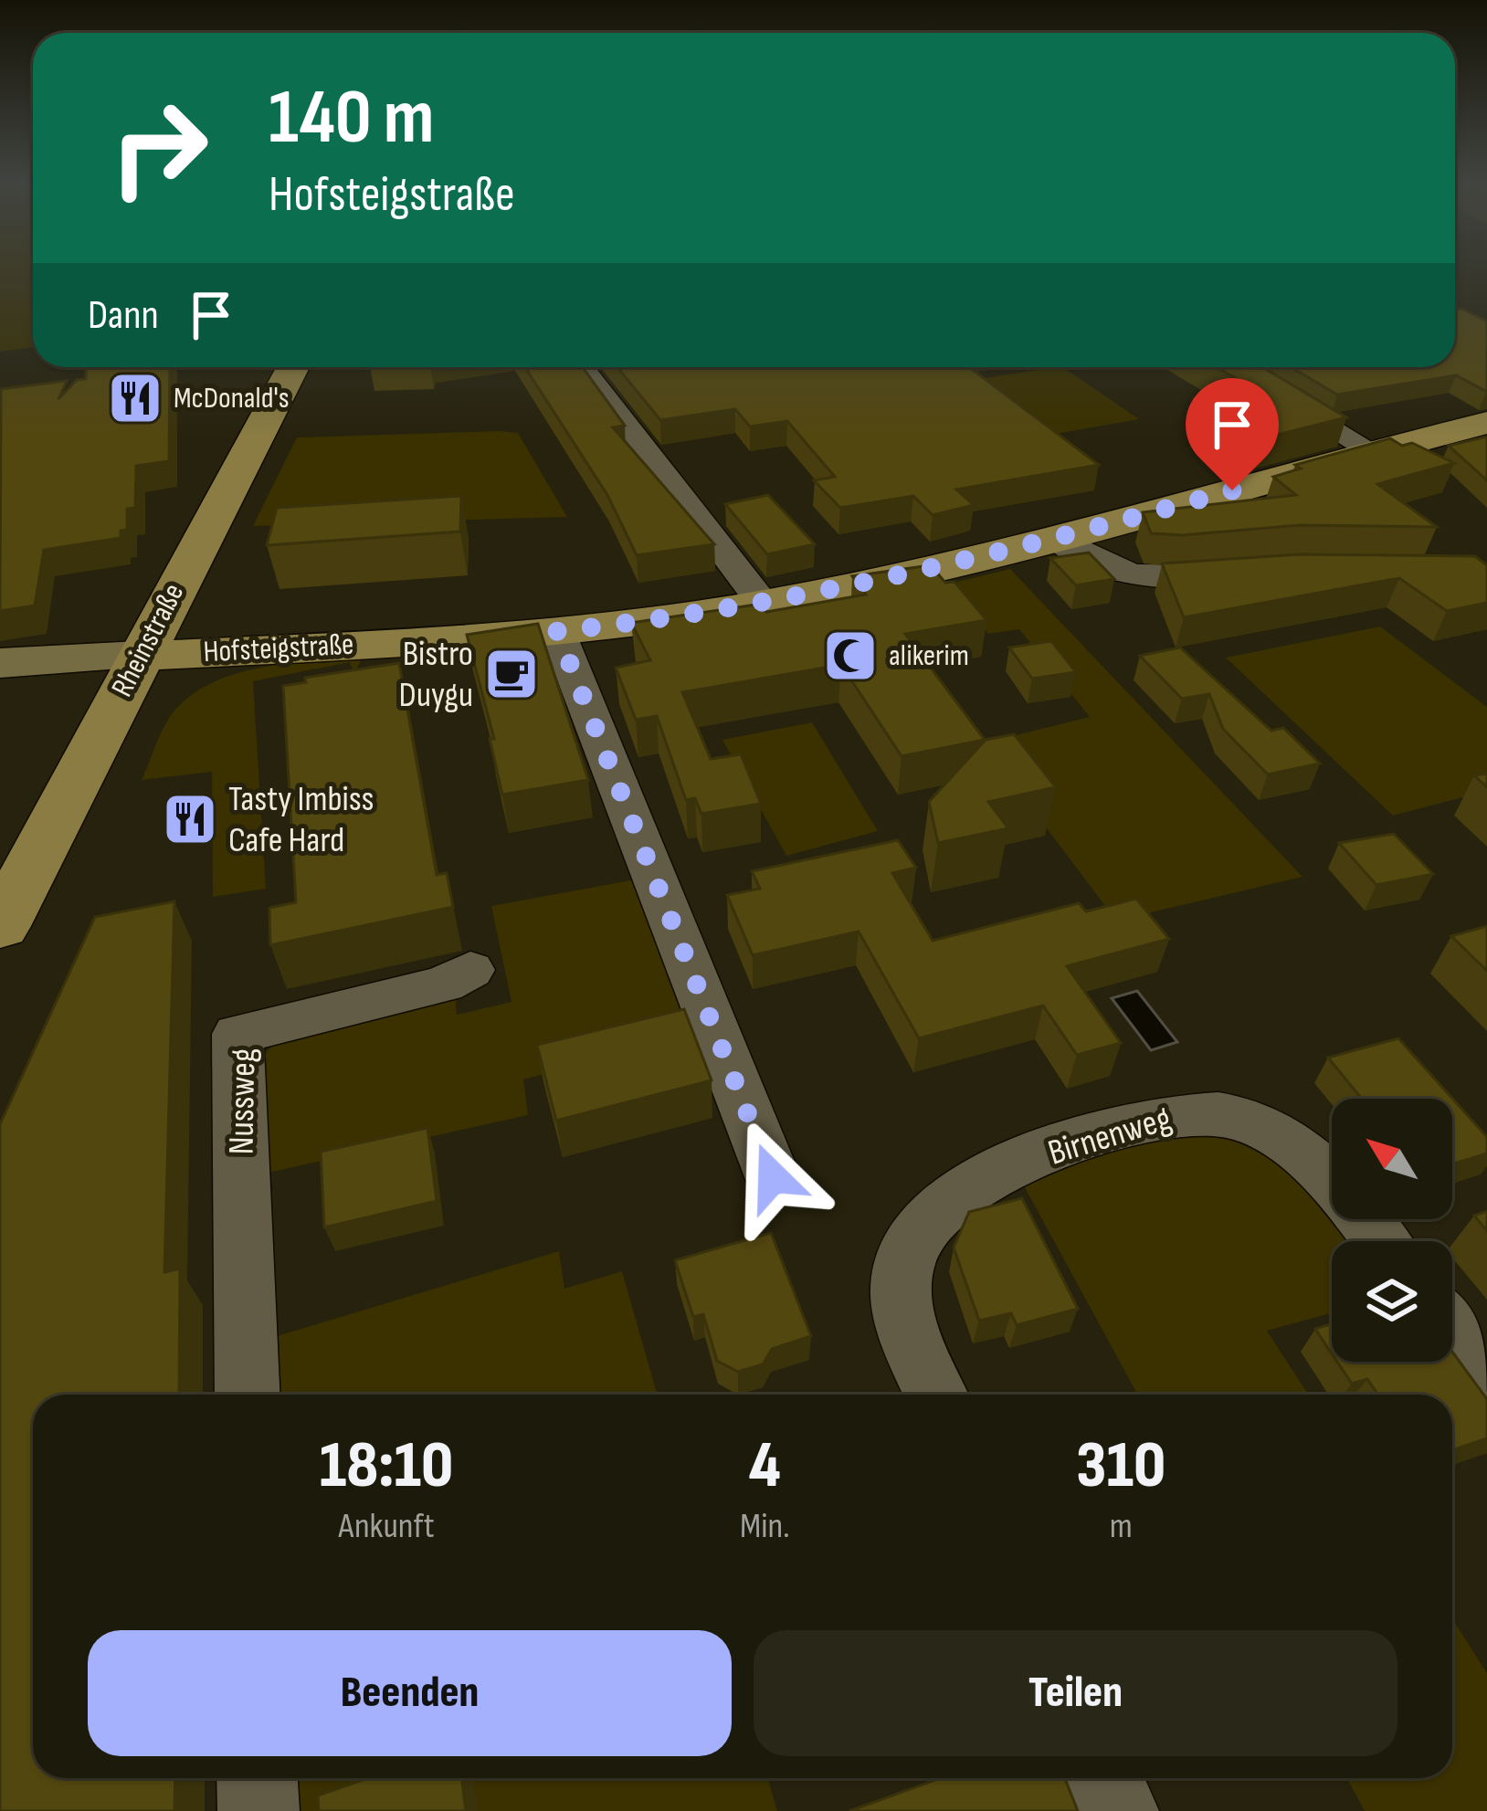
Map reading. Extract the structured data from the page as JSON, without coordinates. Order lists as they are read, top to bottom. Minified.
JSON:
{"streets":{"main road":["Rheinstraße","Hofsteigstraße"],"street":["Nussweg","Birnenweg"]},"crossings":[["Rheinstraße","Hofsteigstraße"]],"places":{"restaurant":["McDonald's","Tasty Imbiss Cafe Hard"],"mosque":["alikerim"],"cafe":["Bistro Duygu"]},"north":"top left","page":{"turn":["140 m","Hofsteigstraße"],"then":"Dann","eta":["18:10","Ankunft","4","Min.","310","m"],"buttons":["Beenden","Teilen"]}}
